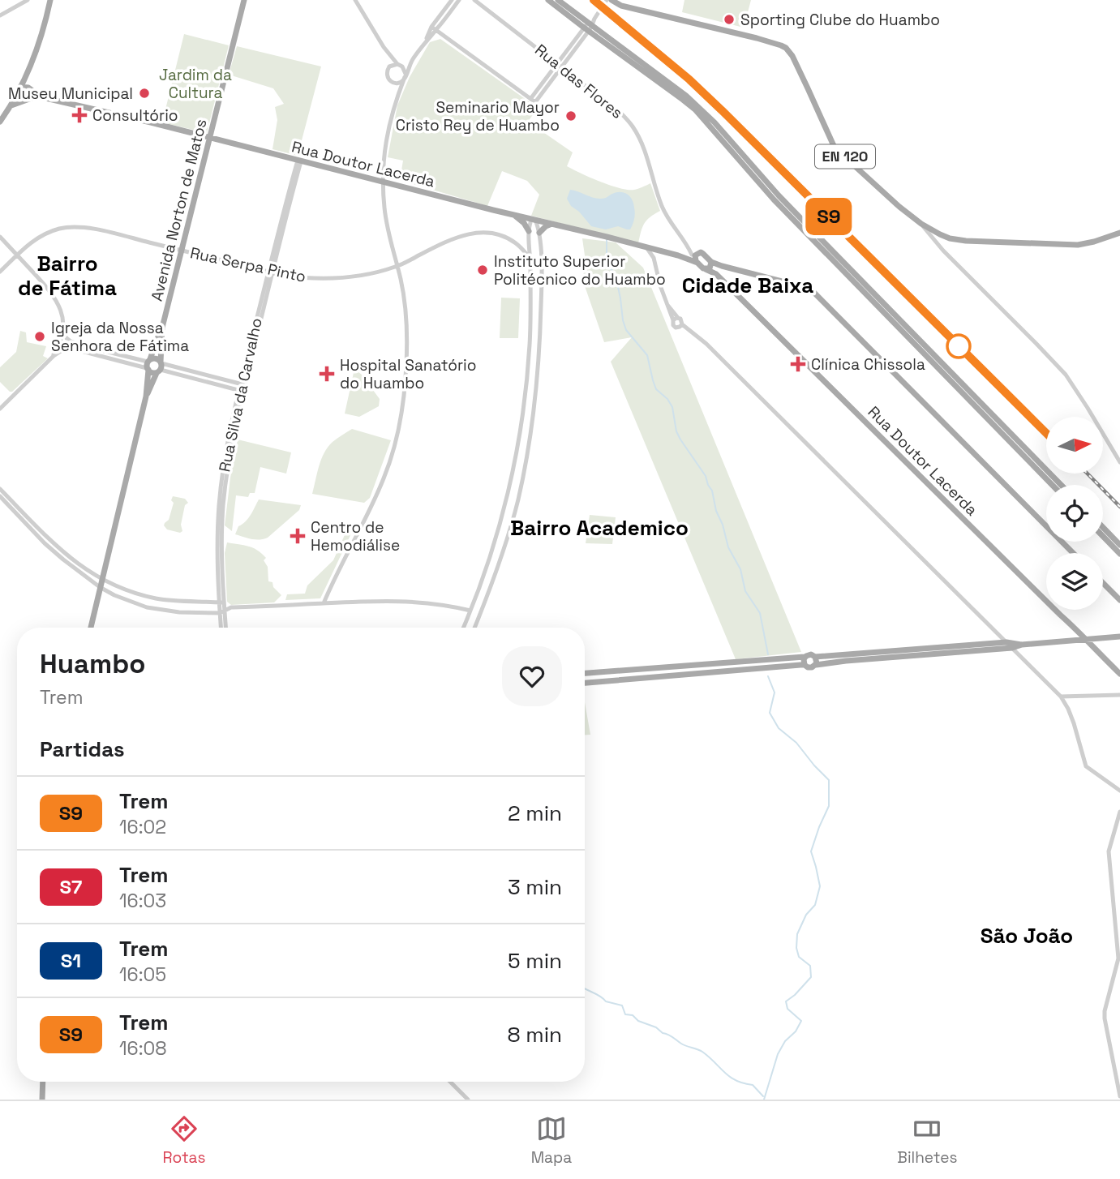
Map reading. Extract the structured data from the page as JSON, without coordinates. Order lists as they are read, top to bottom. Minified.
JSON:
{"streets":{"main road":["EN 120","Rua Doutor Lacerda","Avenida Norton de Matos"],"street":["Rua das Flores","Rua Serpa Pinto","Rua Silva da Carvalho"]},"crossings":[["Rua das Flores","Rua Doutor Lacerda"],["Rua Doutor Lacerda","Avenida Norton de Matos"],["Rua Doutor Lacerda","Rua Silva da Carvalho"],["Avenida Norton de Matos","Rua Serpa Pinto"],["Rua Serpa Pinto","Rua Silva da Carvalho"]],"districts":["Bairro de Fátima","Cidade Baixa","Bairro Academico","São João"],"parks":["Jardim da Cultura"],"places":{"other":["Sporting Clube do Huambo","Museu Municipal","Seminario Mayor Cristo Rey de Huambo","Instituto Superior Politécnico do Huambo","Igreja da Nossa Senhora de Fátima"],"health":["Consultório","Clínica Chissola","Hospital Sanatório do Huambo","Centro de Hemodiálise"]},"north":"right","page":{"on_map":"S9","heading":[["Huambo","Trem"],"Partidas"],"list":[{"mark":"S9","name":"Trem","note":"16:02","value":"2 min"},{"mark":"S7","name":"Trem","note":"16:03","value":"3 min"},{"mark":"S1","name":"Trem","note":"16:05","value":"5 min"},{"mark":"S9","name":"Trem","note":"16:08","value":"8 min"}],"tabs":["Rotas","Mapa","Bilhetes"]}}
